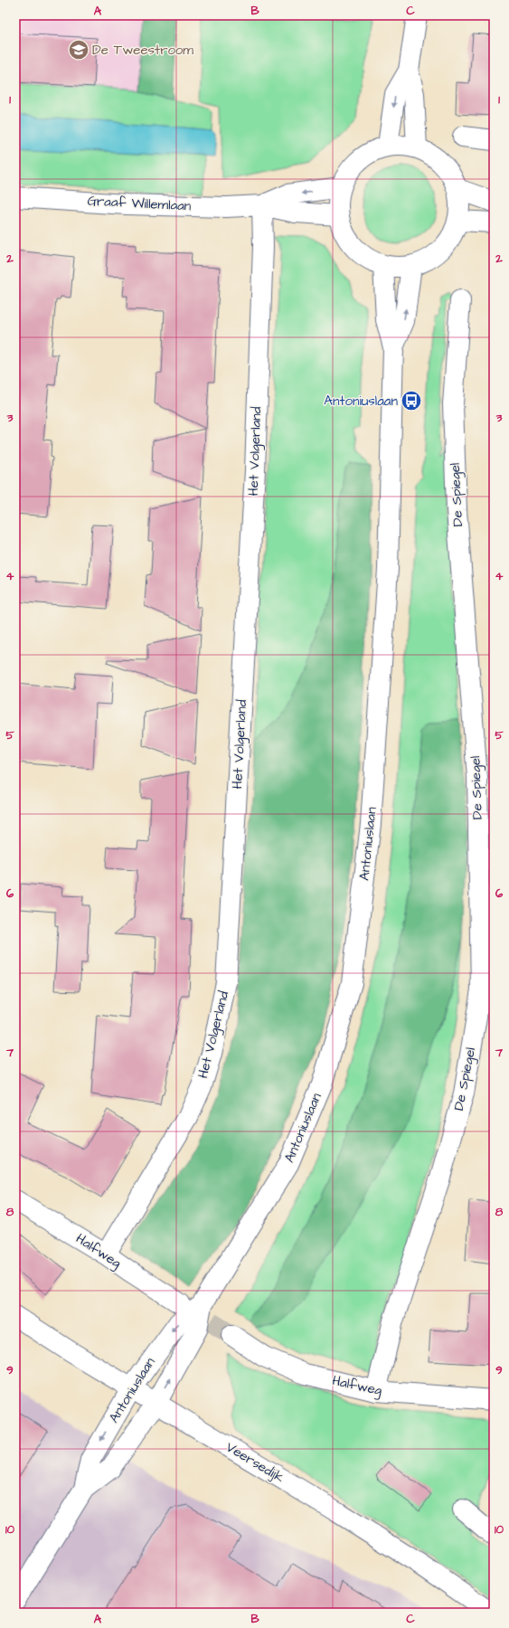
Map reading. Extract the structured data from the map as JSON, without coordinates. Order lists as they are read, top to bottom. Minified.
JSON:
{"streets":{"street":["Graaf Willemlaan","Het Volgerland","De Spiegel","Antoniuslaan","Halfweg","Veersedijk"]},"crossings":[["Graaf Willemlaan","Het Volgerland"],["Graaf Willemlaan","Antoniuslaan"],["Het Volgerland","Halfweg"],["De Spiegel","Halfweg"],["Antoniuslaan","Veersedijk"]],"places":{"school or university":["De Tweestroom"],"bus stop":["Antoniuslaan"]},"grid":{"columns":["A","B","C"],"rows":["1","2","3","4","5","6","7","8","9","10"]}}
